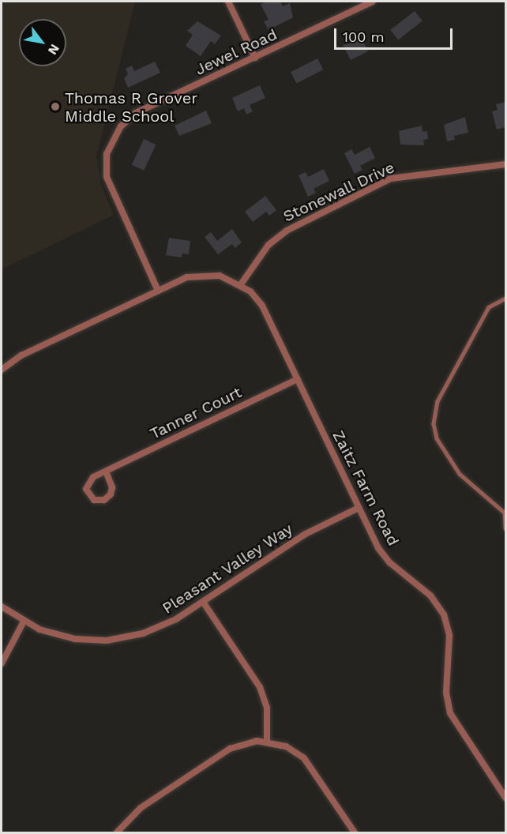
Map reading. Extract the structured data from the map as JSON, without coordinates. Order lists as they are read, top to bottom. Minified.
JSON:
{"streets":{"street":["Jewel Road","Stonewall Drive","Tanner Court","Zaitz Farm Road","Pleasant Valley Way"]},"crossings":[["Stonewall Drive","Zaitz Farm Road"],["Tanner Court","Zaitz Farm Road"],["Zaitz Farm Road","Pleasant Valley Way"]],"places":["Thomas R Grover Middle School"],"scale_bar":"100 m","north":"bottom right"}
